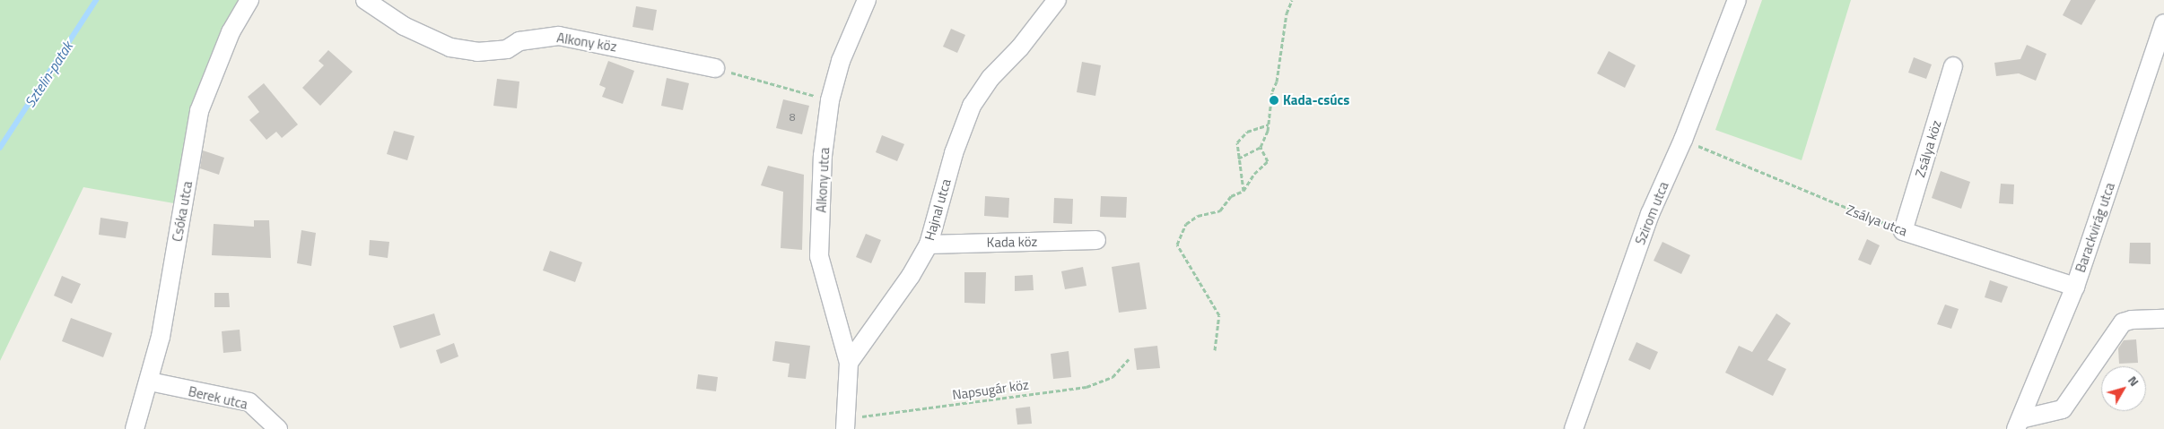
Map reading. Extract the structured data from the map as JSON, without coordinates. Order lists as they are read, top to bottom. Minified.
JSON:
{"streets":{"street":["Alkony köz","Zsálya köz","Alkony utca","Hajnal utca","Csóka utca","Szirom utca","Zsálya utca","Barackvirág utca","Kada köz","Berek utca"],"path":["Napsugár köz"]},"crossings":[["Zsálya köz","Zsálya utca"],["Alkony utca","Hajnal utca"],["Hajnal utca","Kada köz"],["Csóka utca","Berek utca"],["Szirom utca","Zsálya utca"],["Zsálya utca","Barackvirág utca"]],"water":["Sztelin-patak"],"places":["Kada-csúcs"],"house_numbers":["8"],"north":"top right"}
